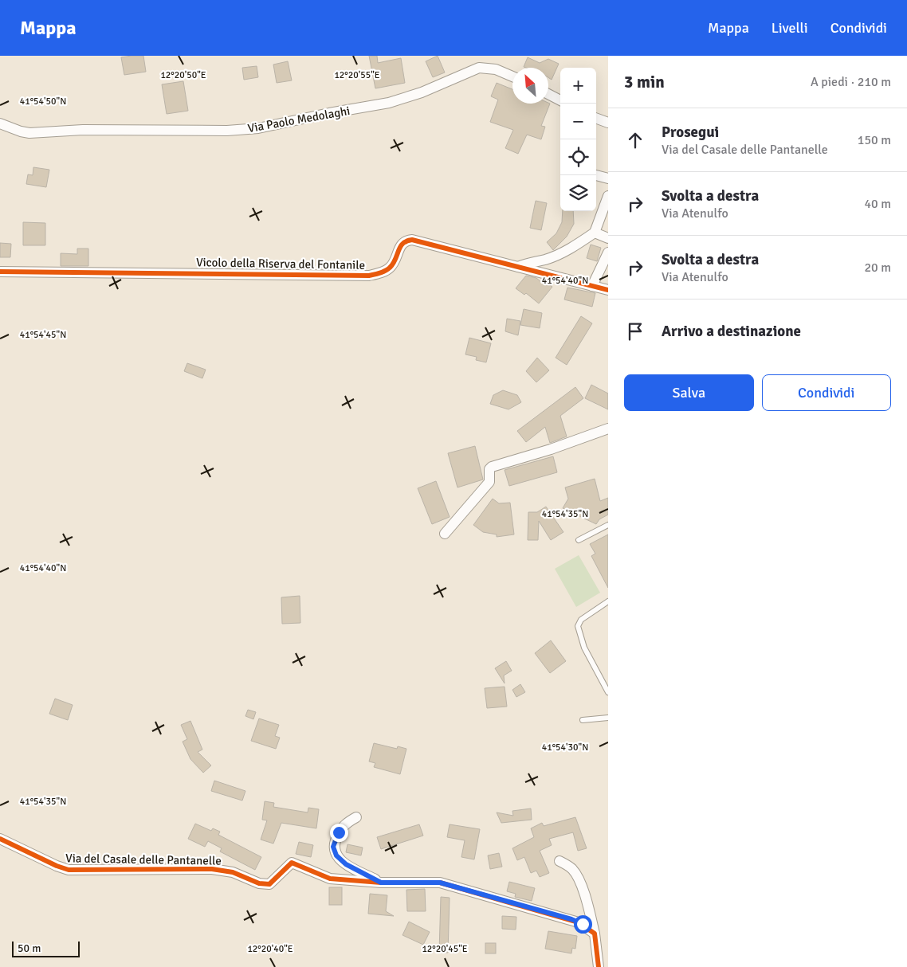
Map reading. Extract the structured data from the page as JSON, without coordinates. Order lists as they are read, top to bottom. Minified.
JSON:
{"streets":{"street":["Via Paolo Medolaghi","Vicolo della Riserva del Fontanile","Via del Casale delle Pantanelle"]},"scale_bar":"50 m","north":"top left","page":{"header":"Mappa","nav":["Mappa","Livelli","Condividi"],"heading":["3 min","A piedi · 210 m"],"map_buttons":["+","−"],"list":[["Prosegui","Via del Casale delle Pantanelle","150 m"],["Svolta a destra","Via Atenulfo","40 m"],["Svolta a destra","Via Atenulfo","20 m"],"Arrivo a destinazione"],"buttons":["Salva","Condividi"],"scale":"50 m"},"coordinates":["12°20'50\"E","12°20'55\"E","41°54'50\"N","41°54'40\"N","41°54'45\"N","41°54'35\"N","41°54'30\"N","12°20'40\"E","12°20'45\"E"]}
